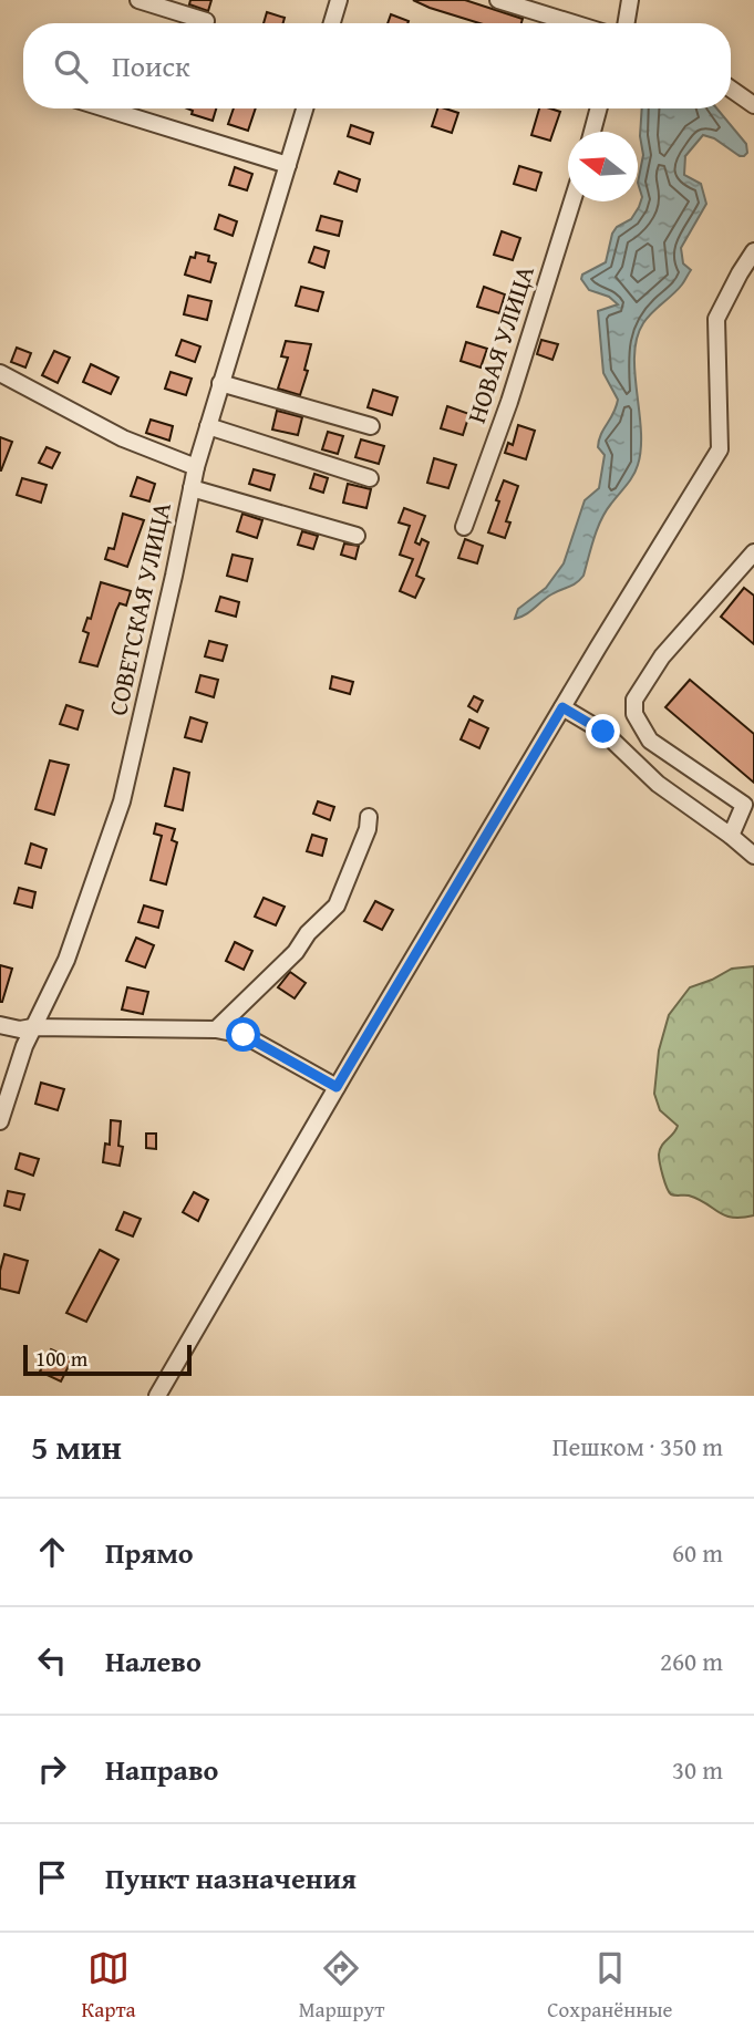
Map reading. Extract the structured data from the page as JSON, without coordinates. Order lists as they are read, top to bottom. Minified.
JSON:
{"streets":{"street":["НОВАЯ УЛИЦА","СОВЕТСКАЯ УЛИЦА"]},"scale_bar":"100 m","north":"left","page":{"search":"Поиск","scale":"100 m","heading":["5 мин","Пешком · 350 m"],"list":[["Прямо","60 m"],["Налево","260 m"],["Направо","30 m"],"Пункт назначения"],"nav":["Карта","Маршрут","Сохранённые"]}}
